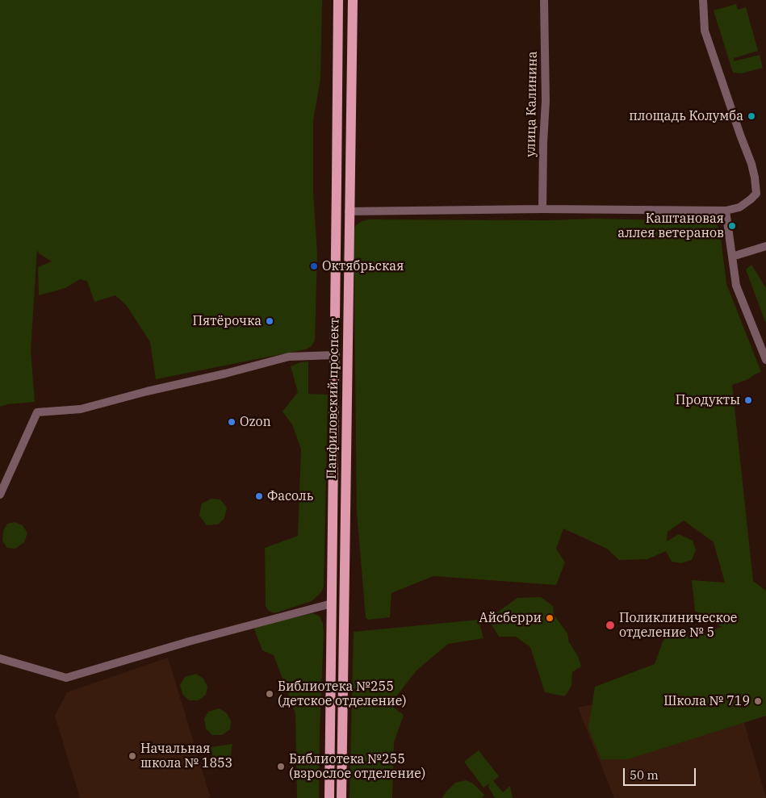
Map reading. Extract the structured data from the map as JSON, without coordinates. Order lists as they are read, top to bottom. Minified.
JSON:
{"streets":{"main road":["Панфиловский проспект"],"street":["улица Калинина"]},"places":["площадь Колумба","Каштановая аллея ветеранов","Октябрьская","Пятёрочка","Продукты","Ozon","Фасоль","Айсберри","Поликлиническое отделение № 5","Библиотека №255 (детское отделение)","Школа № 719","Начальная школа № 1853","Библиотека №255 (взрослое отделение)"],"scale_bar":"50 m"}
